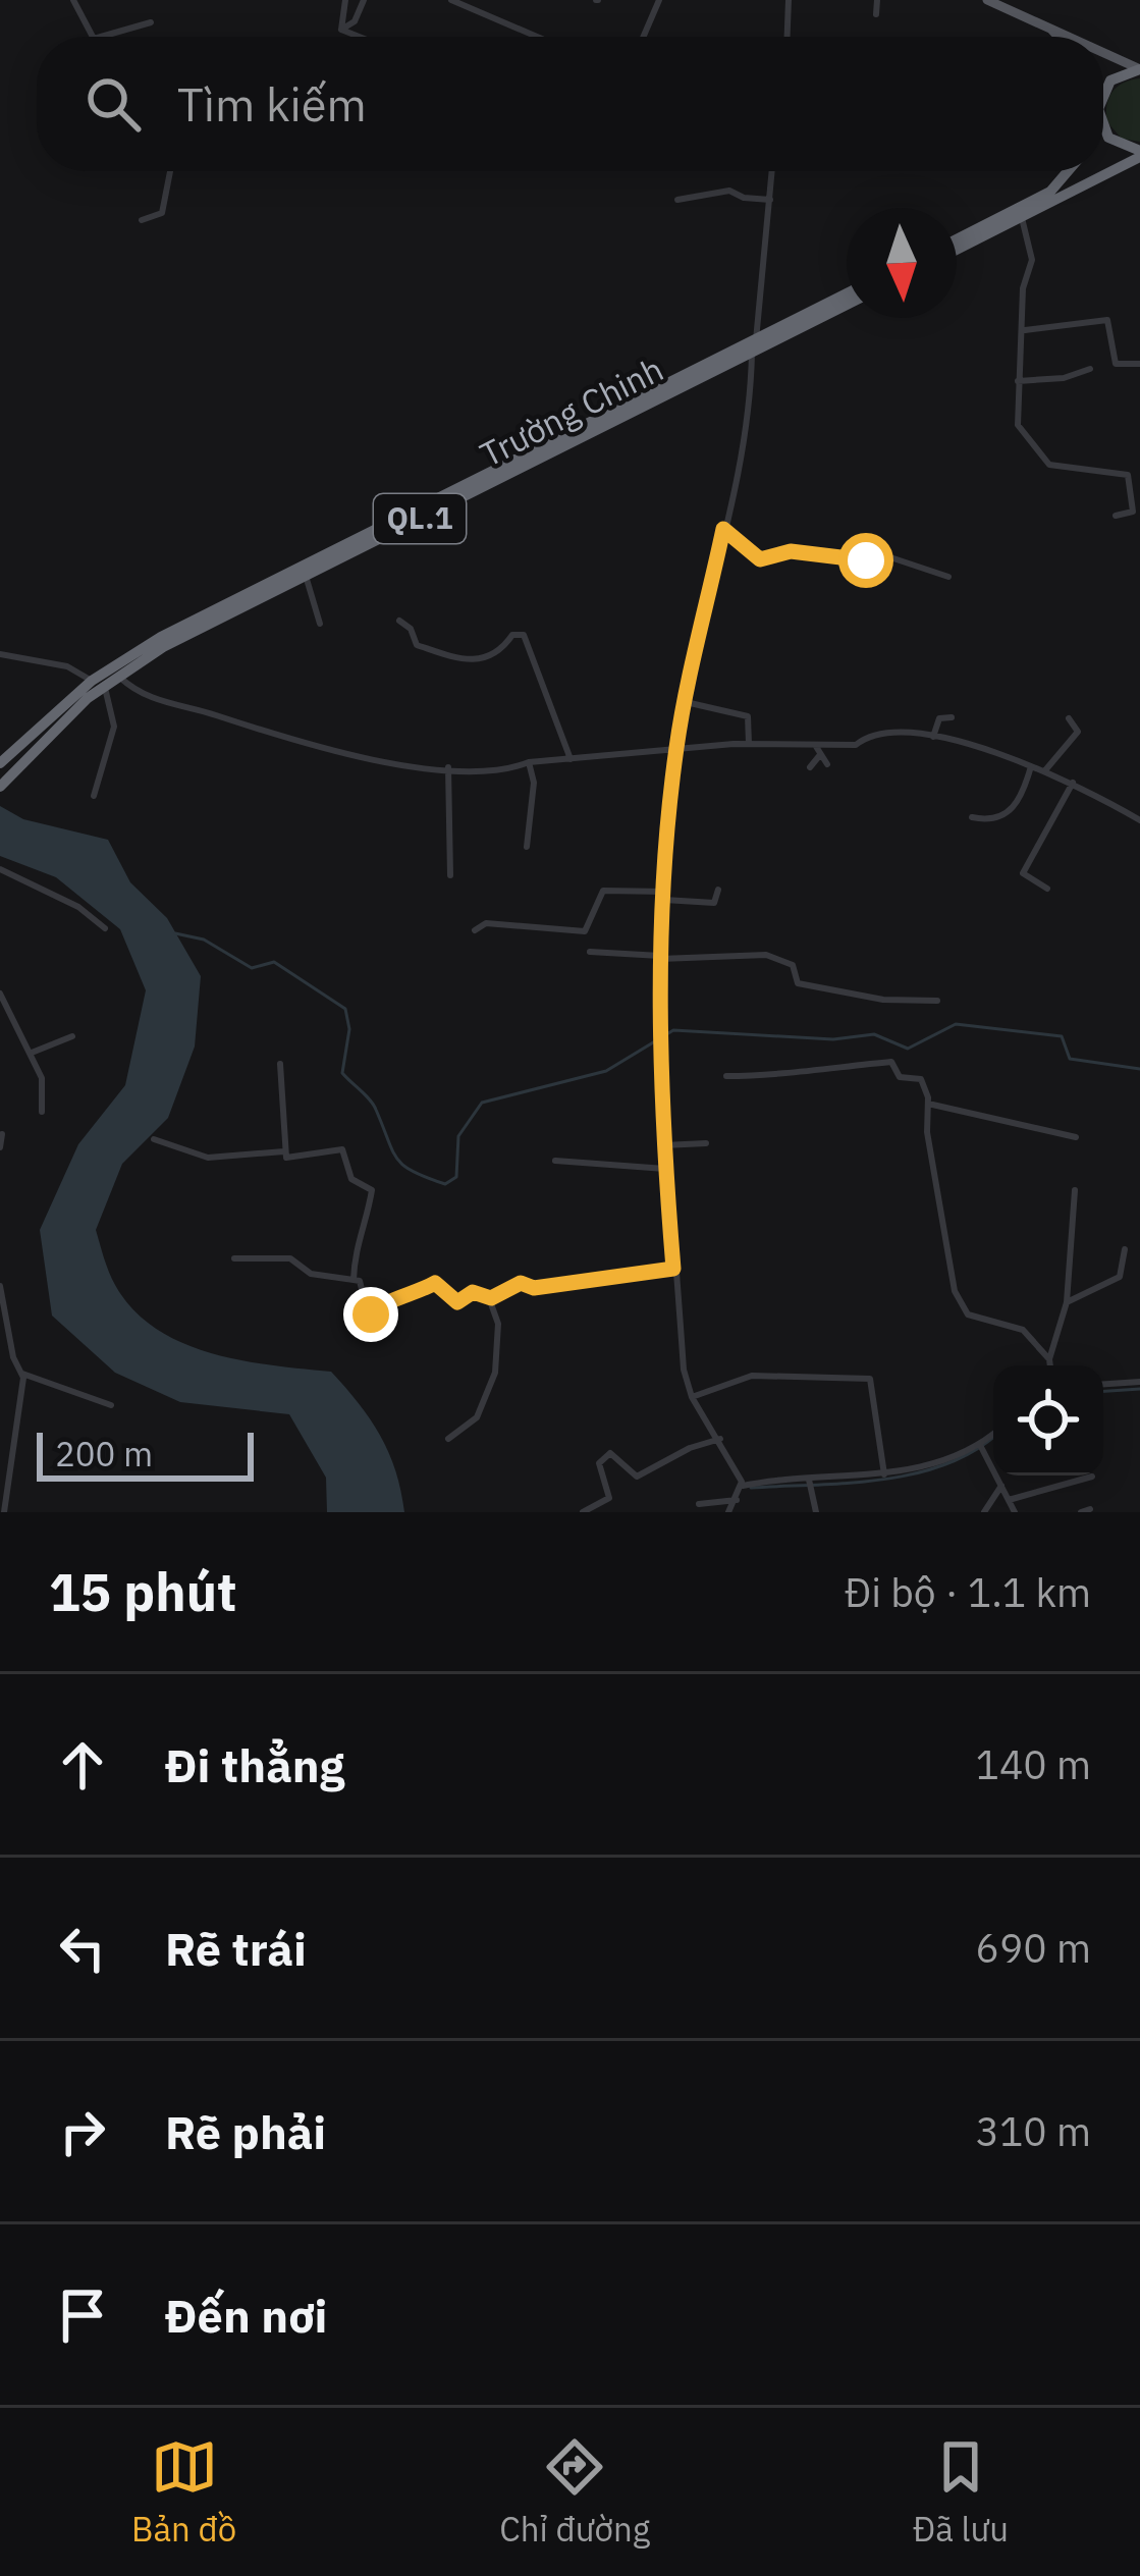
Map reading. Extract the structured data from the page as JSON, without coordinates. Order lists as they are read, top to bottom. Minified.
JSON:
{"streets":{"highway":["Trường Chinh","QL.1"]},"scale_bar":"200 m","north":"bottom","page":{"search":"Tìm kiếm","scale":"200 m","heading":["15 phút","Đi bộ · 1.1 km"],"list":[["Đi thẳng","140 m"],["Rẽ trái","690 m"],["Rẽ phải","310 m"],"Đến nơi"],"nav":["Bản đồ","Chỉ đường","Đã lưu"]}}
